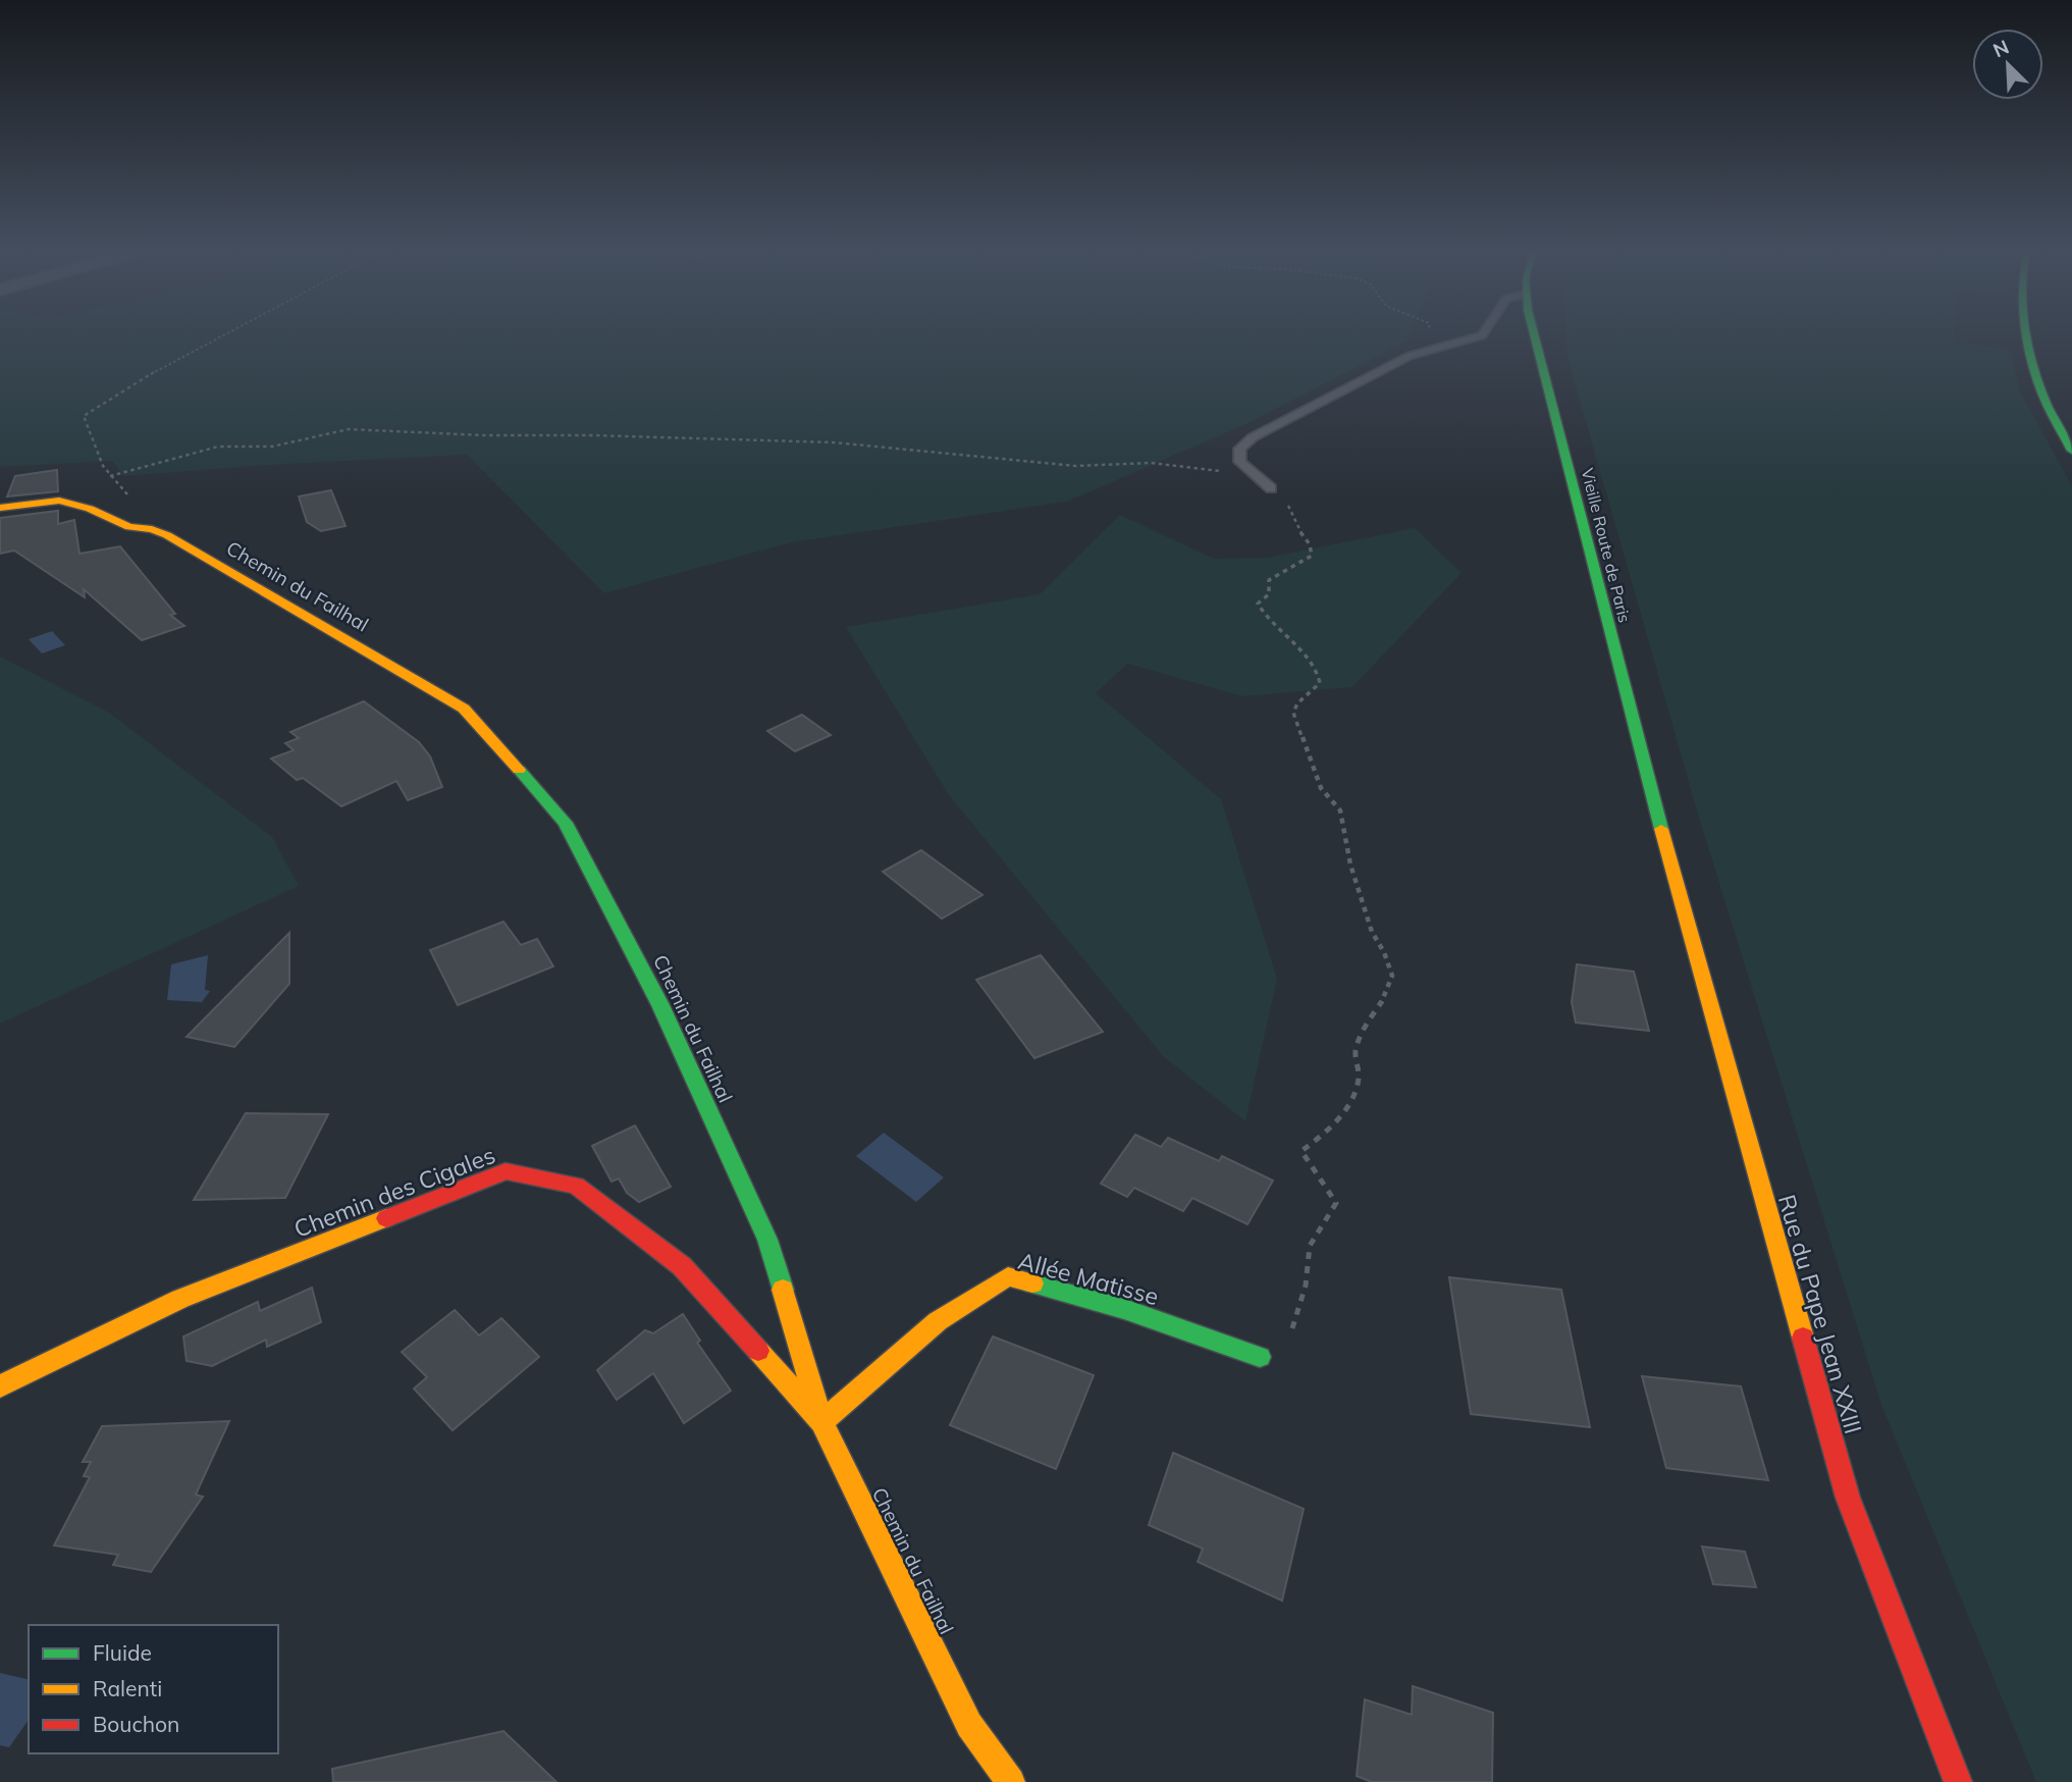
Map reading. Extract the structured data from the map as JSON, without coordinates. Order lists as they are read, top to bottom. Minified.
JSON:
{"streets":{"street":["Vieille Route de Paris","Chemin du Failhal","Chemin des Cigales","Allée Matisse","Rue du Pape Jean XXIII"]},"crossings":[["Vieille Route de Paris","Rue du Pape Jean XXIII"],["Chemin du Failhal","Chemin des Cigales"],["Chemin du Failhal","Allée Matisse"],["Chemin des Cigales","Allée Matisse"]],"legend":["Fluide","Ralenti","Bouchon"],"north":"top left"}
